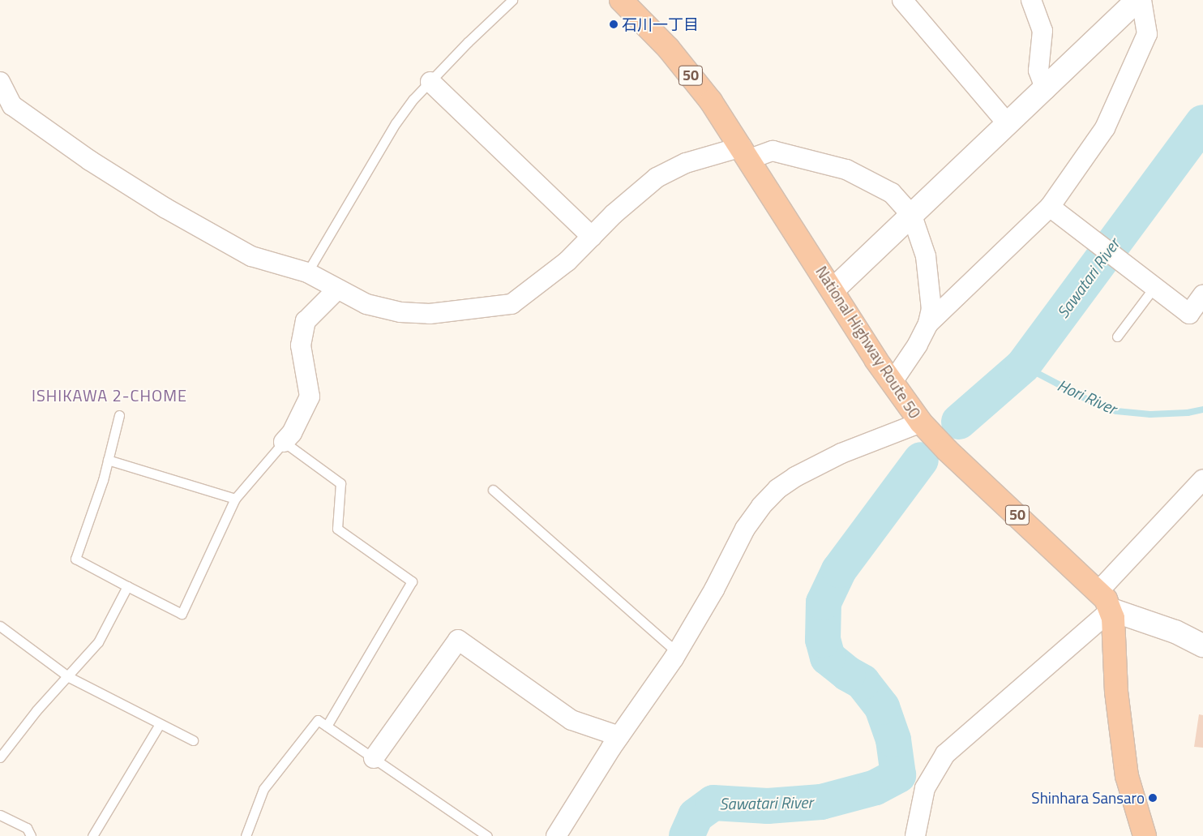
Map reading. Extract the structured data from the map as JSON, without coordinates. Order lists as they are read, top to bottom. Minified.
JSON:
{"streets":{"highway":["50","National Highway Route 50"]},"districts":["ISHIKAWA 2-CHOME"],"water":["Sawatari River","Hori River"],"places":["石川一丁目","Shinhara Sansaro"]}
